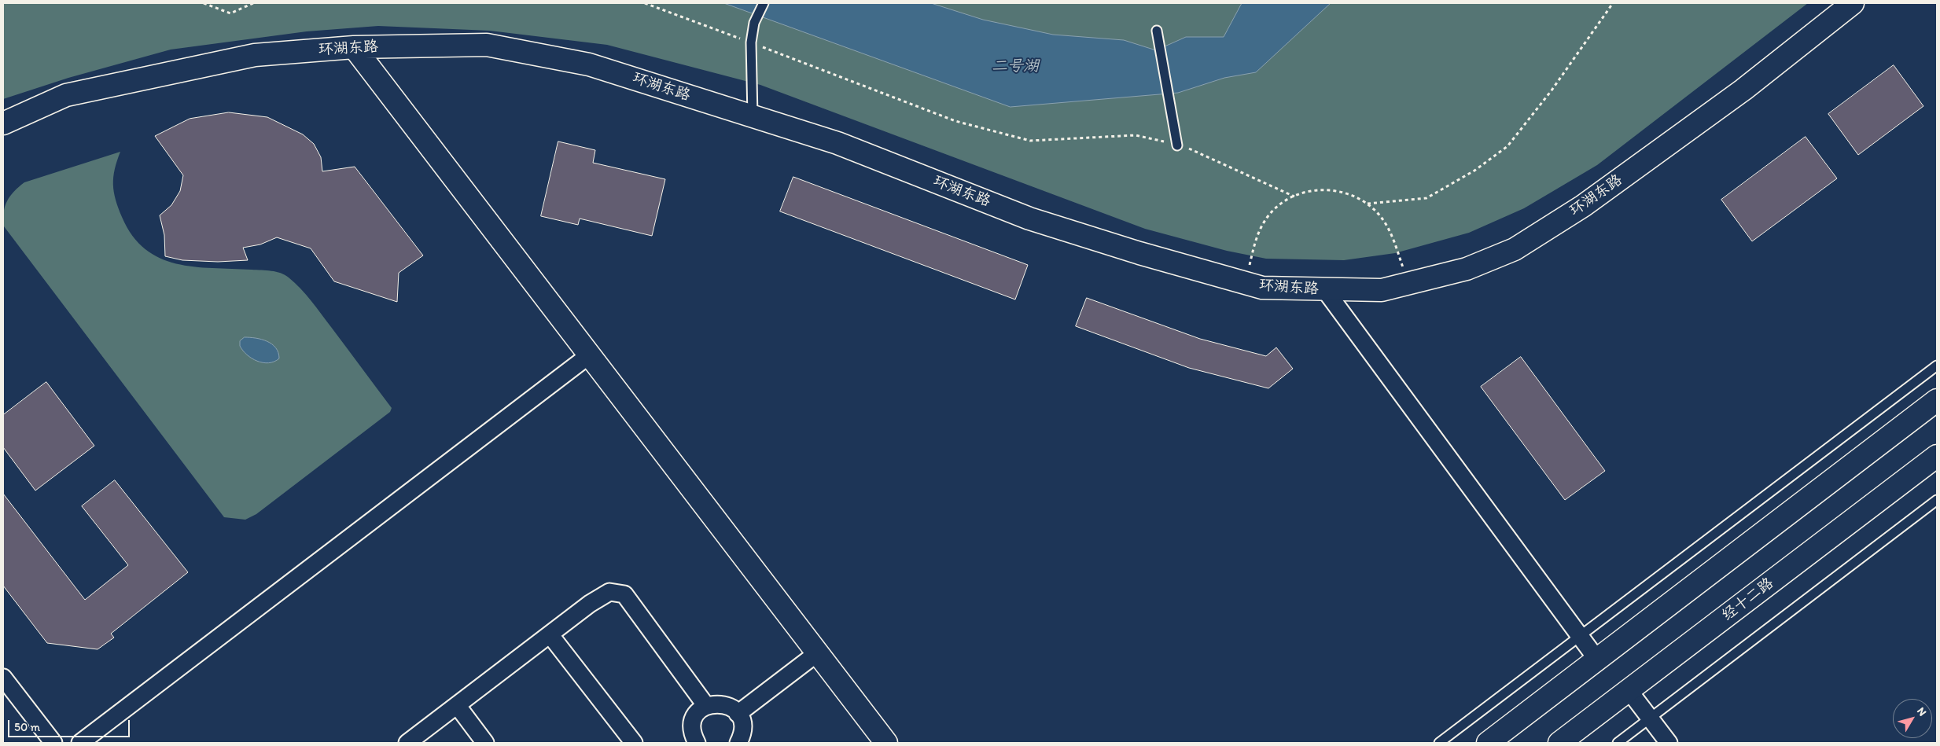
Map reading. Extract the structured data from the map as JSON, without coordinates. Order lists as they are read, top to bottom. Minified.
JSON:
{"streets":{"street":["环湖东路","经十二路"]},"water":["二号湖"],"scale_bar":"50 m","north":"top right"}
